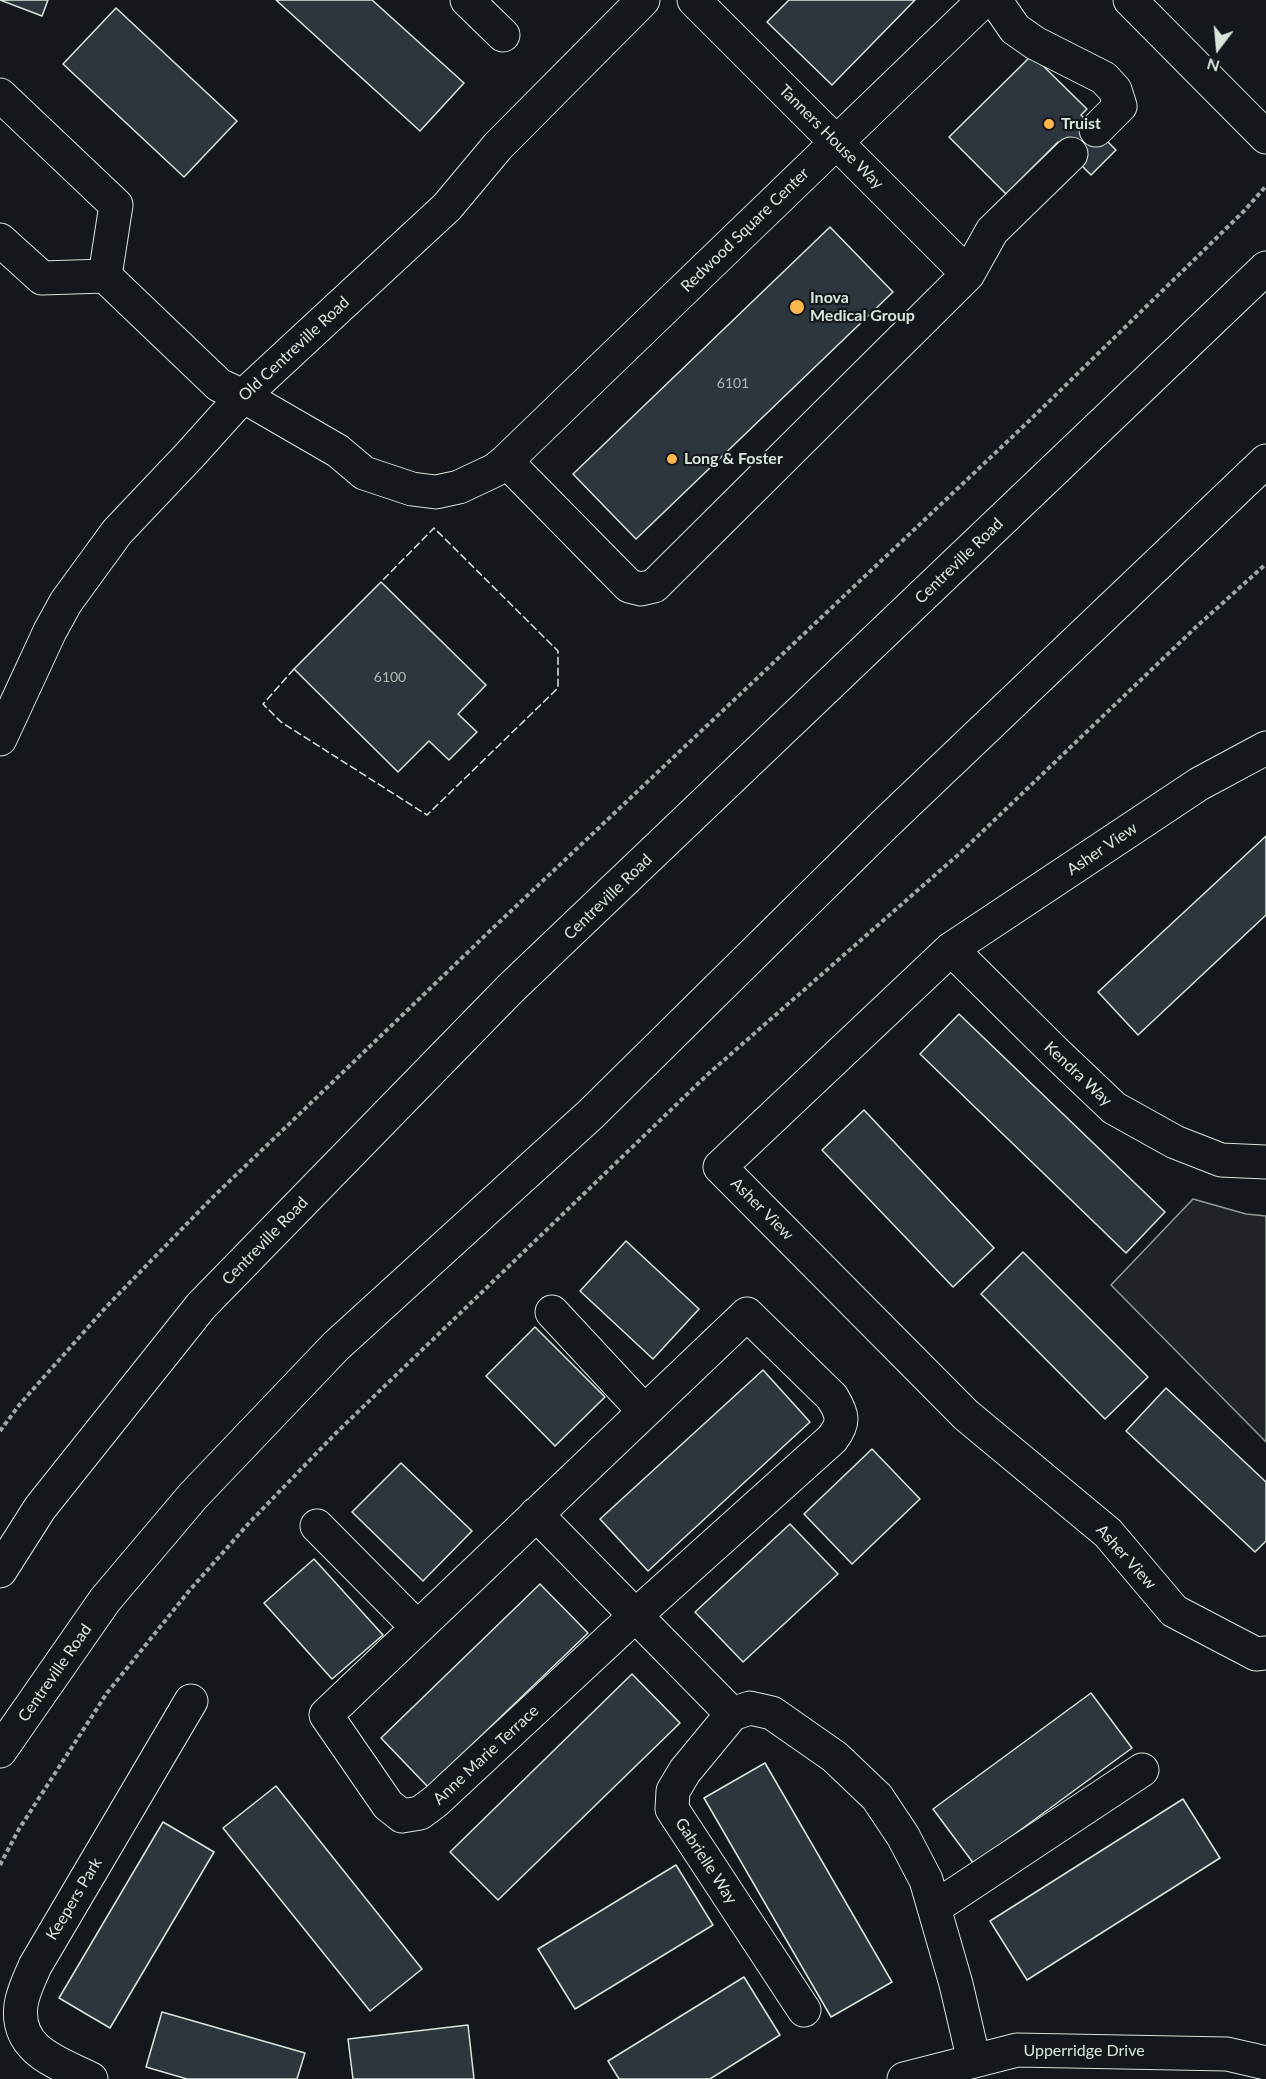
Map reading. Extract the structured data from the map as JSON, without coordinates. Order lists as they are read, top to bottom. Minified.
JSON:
{"streets":{"main road":["Tanners House Way","Redwood Square Center","Old Centreville Road","Centreville Road","Asher View","Kendra Way","Anne Marie Terrace","Gabrielle Way","Keepers Park","Upperridge Drive"]},"crossings":[["Tanners House Way","Redwood Square Center"],["Redwood Square Center","Old Centreville Road"],["Asher View","Kendra Way"]],"places":["Truist","Inova Medical Group","Long & Foster"],"house_numbers":["6101","6100"],"north":"bottom"}
